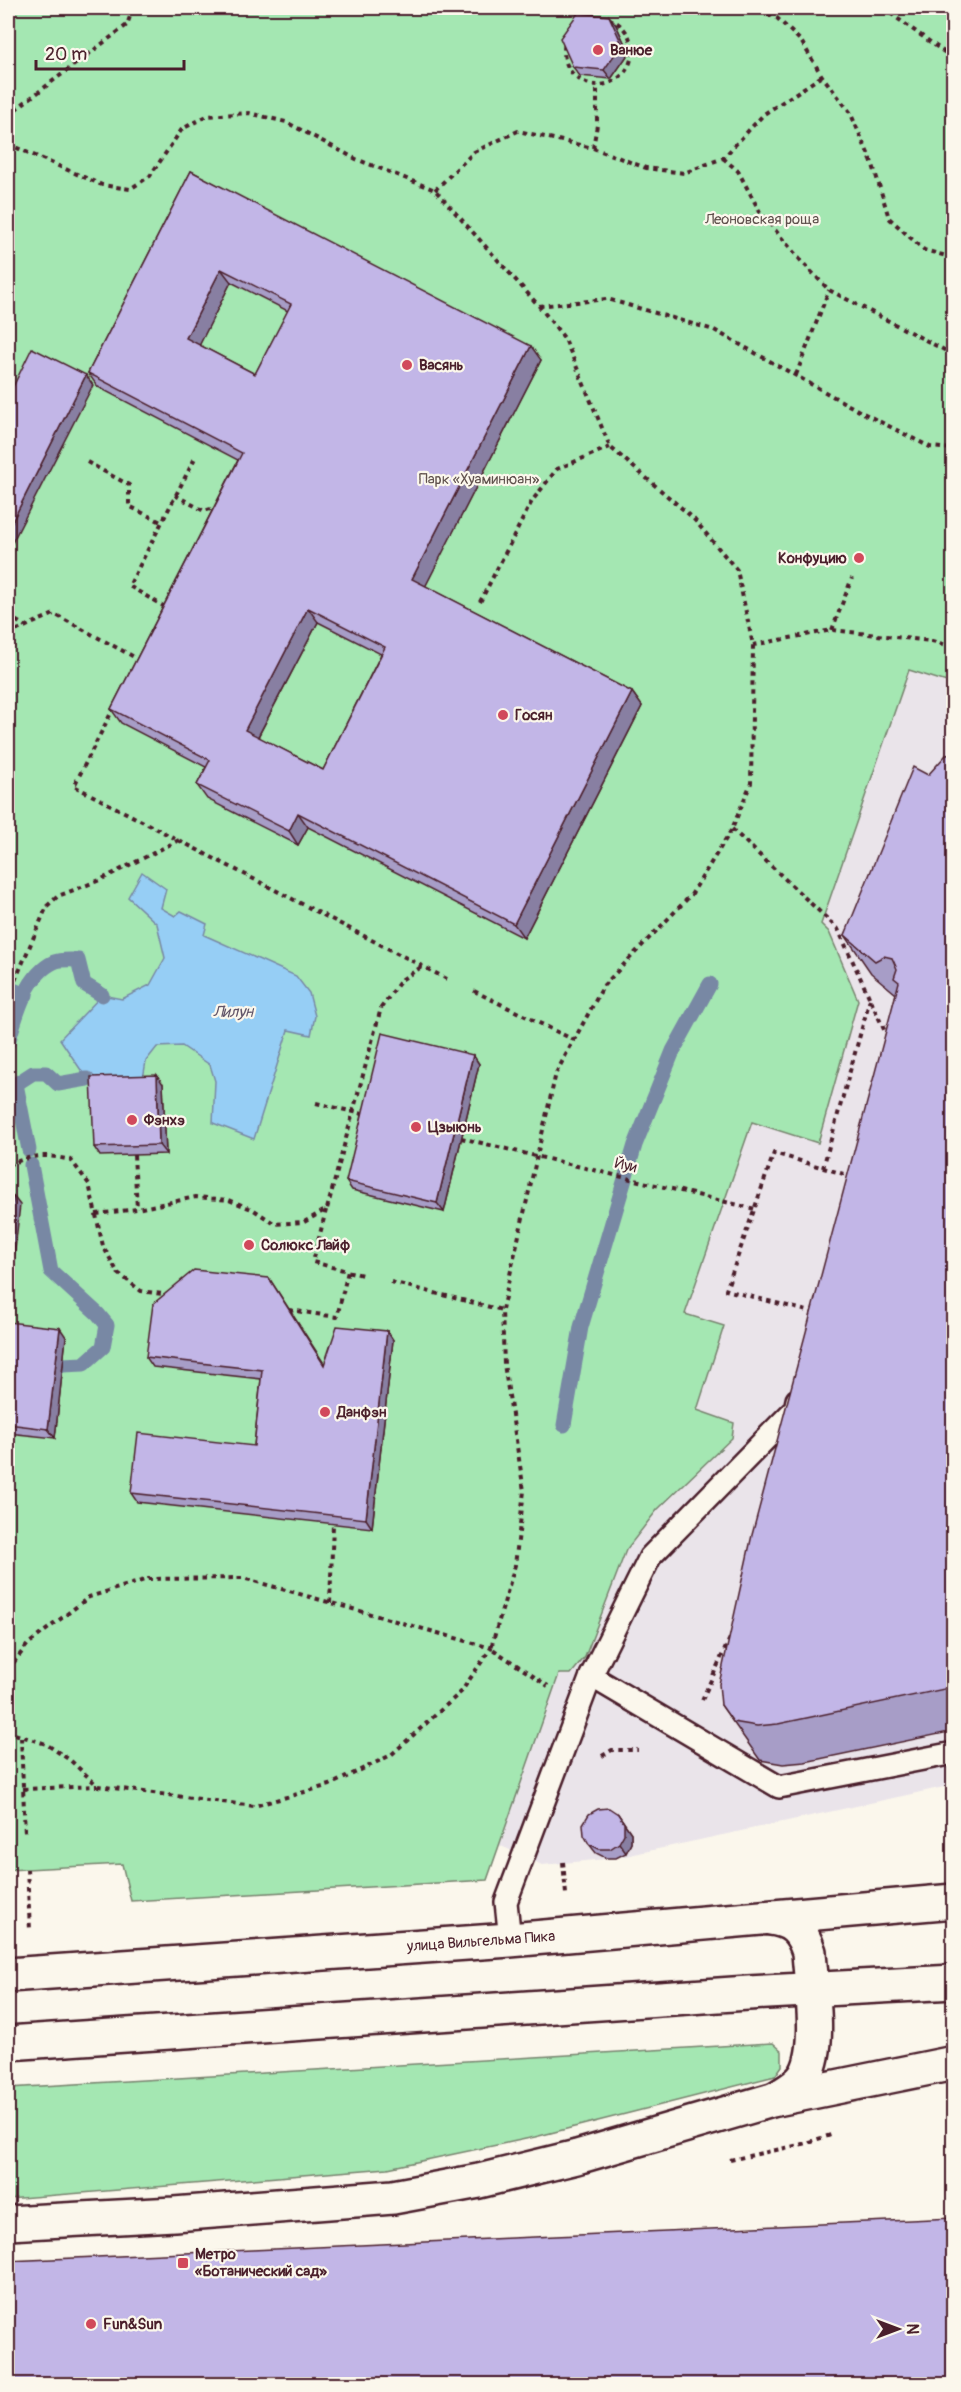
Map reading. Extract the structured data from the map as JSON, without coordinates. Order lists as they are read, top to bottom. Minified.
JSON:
{"streets":{"main road":["улица Вильгельма Пика"],"path":["Йуи"]},"water":["Лилун"],"parks":["Леоновская роща","Парк «Хуаминюан»"],"places":{"other":["Ванюе","Васянь","Конфуцию","Госян","Фэнхэ","Цзыюнь","Солюкс Лайф","Данфэн","Fun&Sun"],"transit":["Метро «Ботанический сад»"]},"scale_bar":"20 m","north":"right"}
